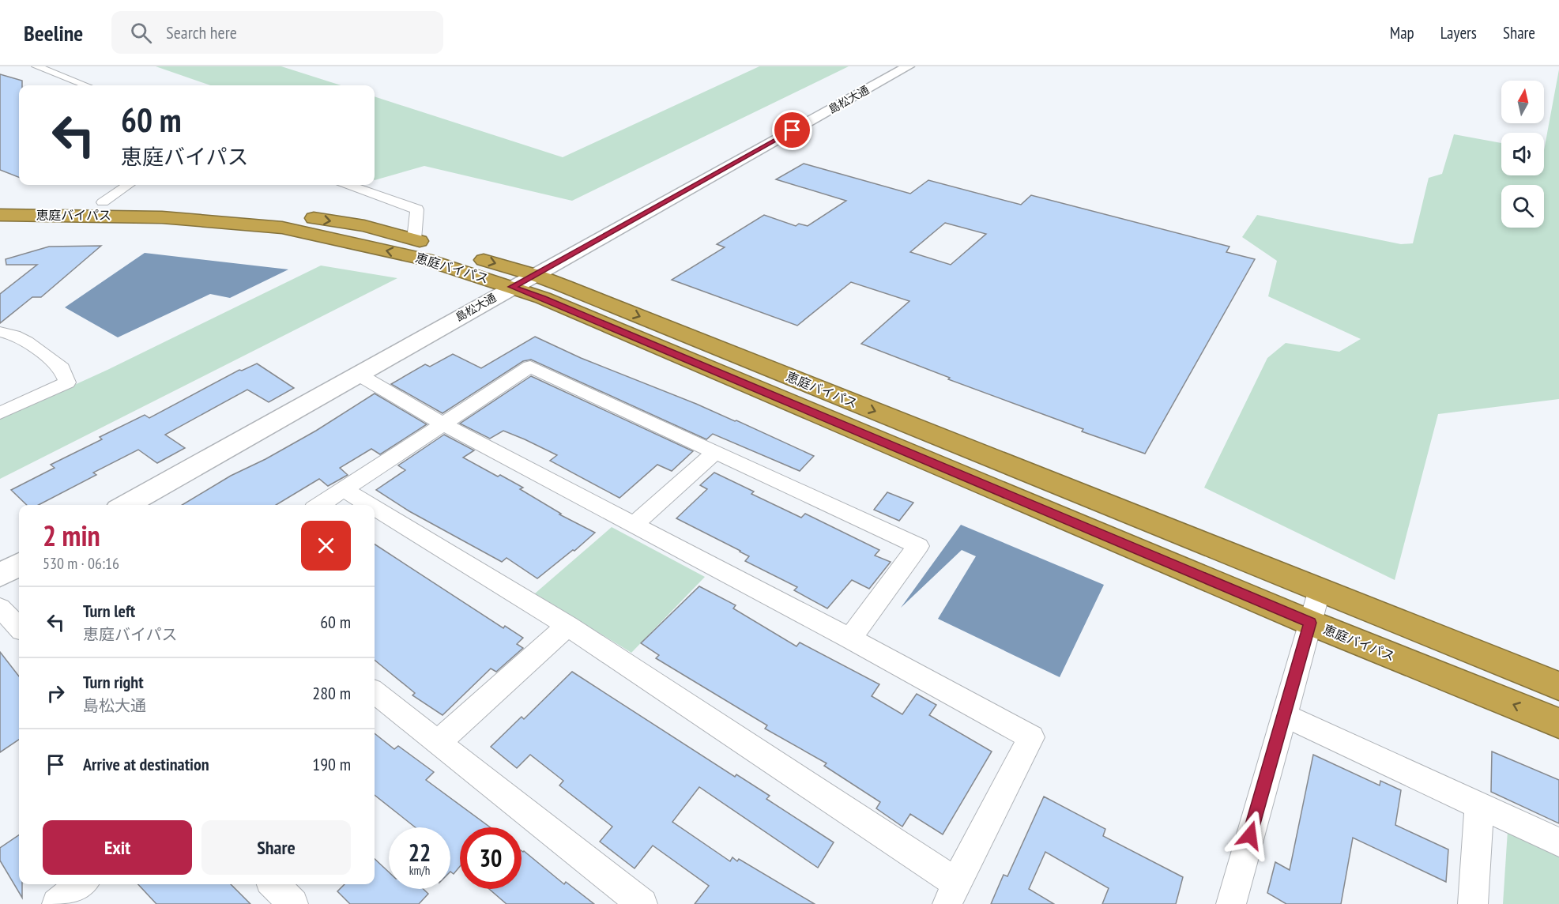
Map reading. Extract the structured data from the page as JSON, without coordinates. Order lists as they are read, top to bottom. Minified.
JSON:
{"streets":{"highway":["恵庭バイパス"],"street":["島松大通"]},"crossings":[["島松大通","恵庭バイパス"]],"north":"top","page":{"header":"Beeline","search":"Search here","nav":["Map","Layers","Share"],"turn":["60 m","恵庭バイパス"],"heading":["2 min","530 m · 06:16"],"list":[{"name":"Turn left","note":"恵庭バイパス","value":"60 m"},{"name":"Turn right","note":"島松大通","value":"280 m"},{"name":"Arrive at destination","value":"190 m"}],"buttons":["Exit","Share"],"speed":"22 km/h","limit":"30"}}
